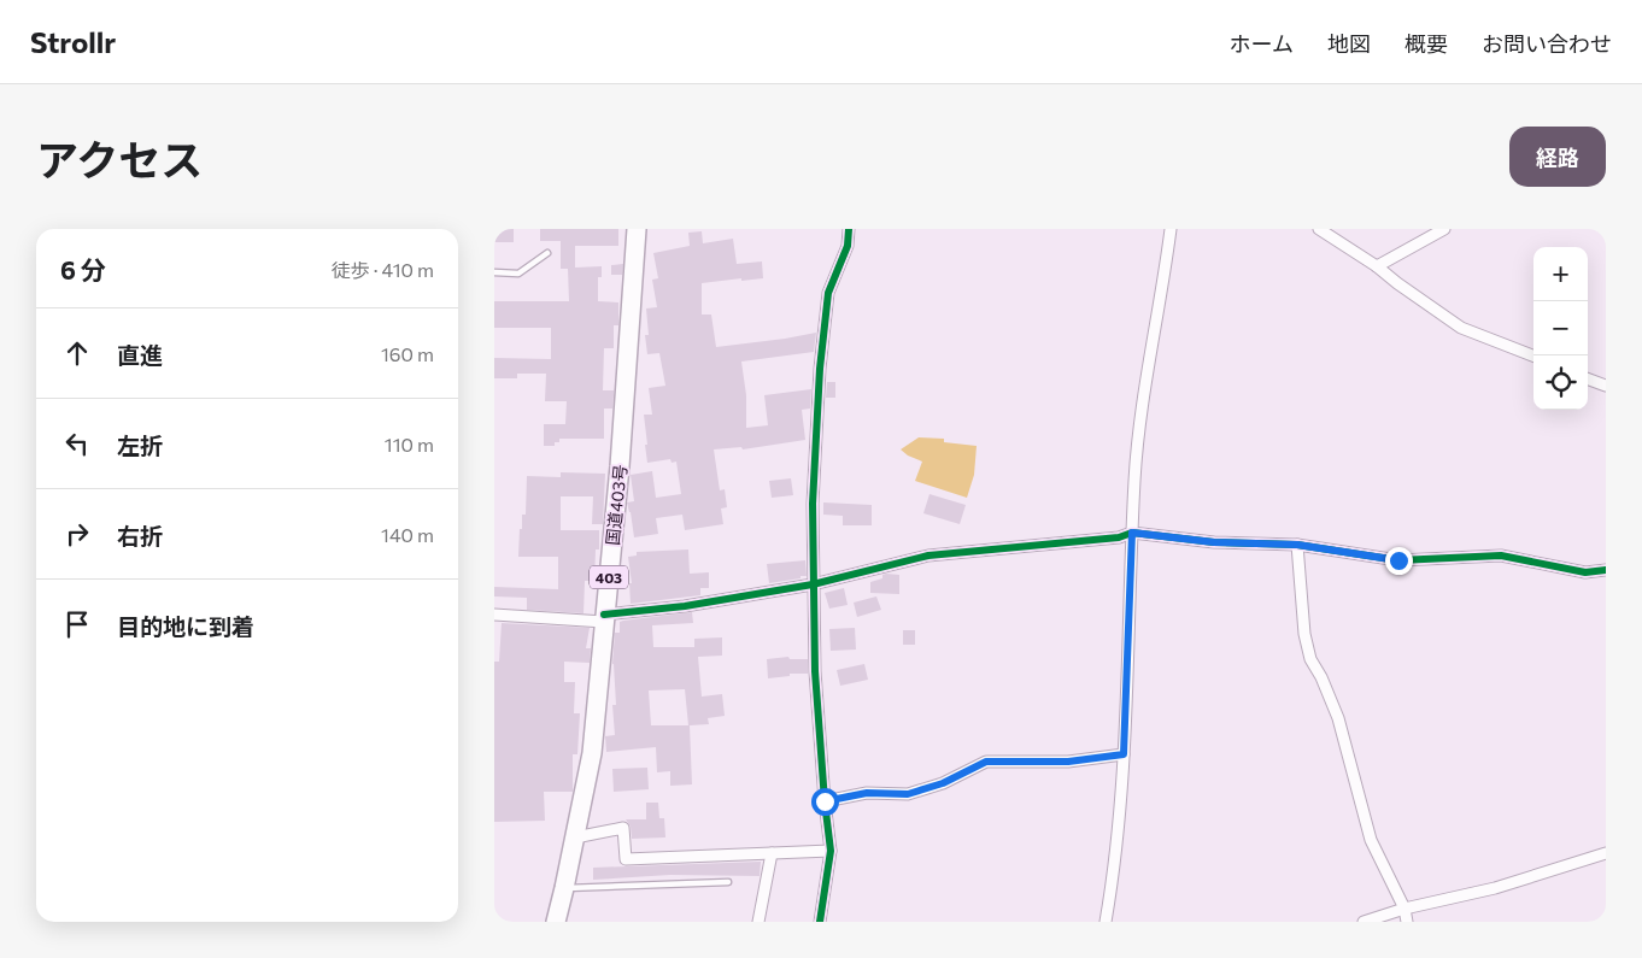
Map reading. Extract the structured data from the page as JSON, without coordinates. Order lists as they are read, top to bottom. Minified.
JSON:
{"streets":{"highway":["国道403号","403"]},"page":{"header":"Strollr","nav":["ホーム","地図","概要","お問い合わせ"],"title":"アクセス","buttons":"経路","heading":["6 分","徒歩 · 410 m"],"map_buttons":["+","−"],"list":[["直進","160 m"],["左折","110 m"],["右折","140 m"],"目的地に到着"]}}
